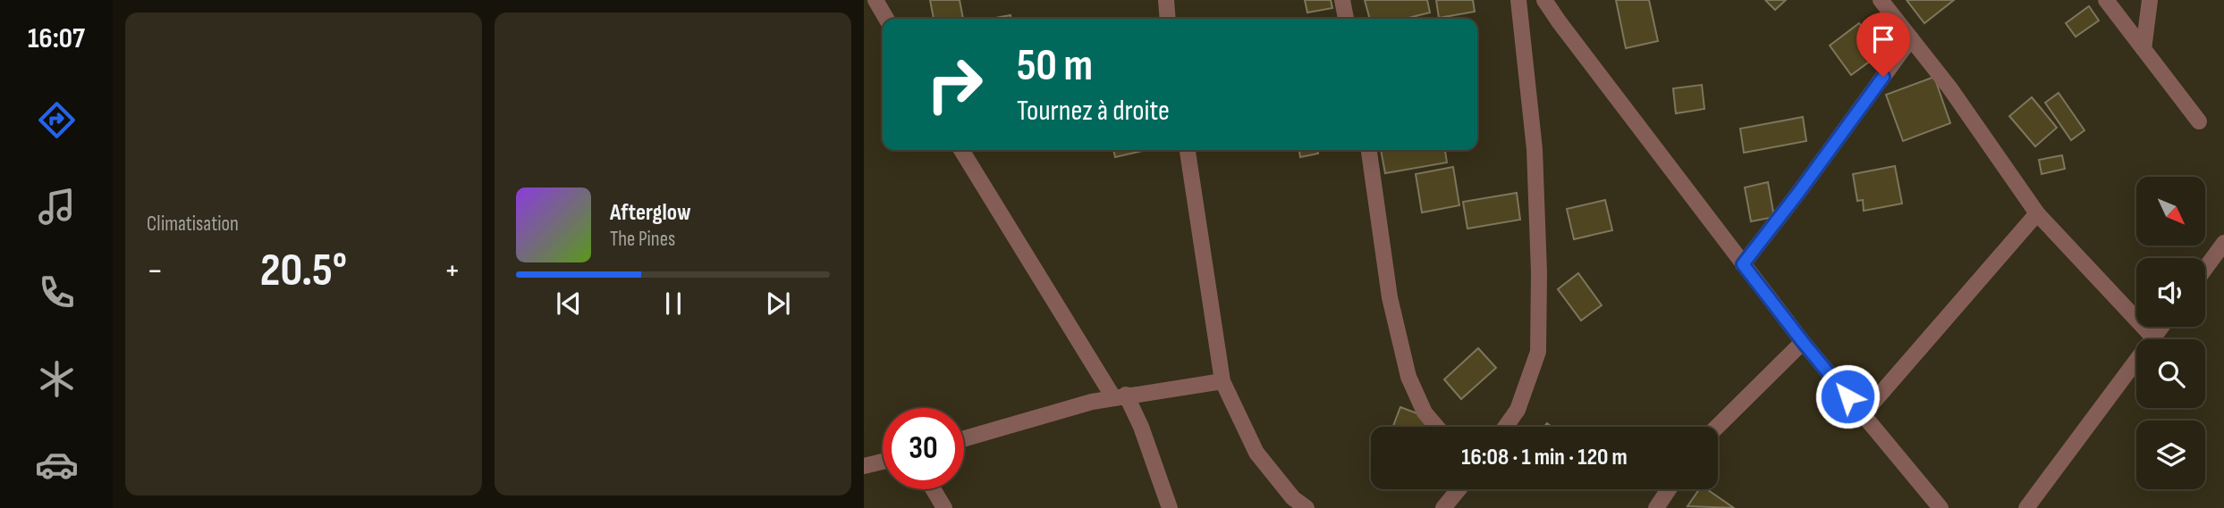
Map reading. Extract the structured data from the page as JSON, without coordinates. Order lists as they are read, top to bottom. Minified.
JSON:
{"north":"bottom right","page":{"tabs":"16:07","tile":"Climatisation","turn":["50 m","Tournez à droite"],"song":["Afterglow","The Pines"],"heat":["−","20.5°","+"],"limit":"30","trip":"16:08 · 1 min · 120 m"}}
